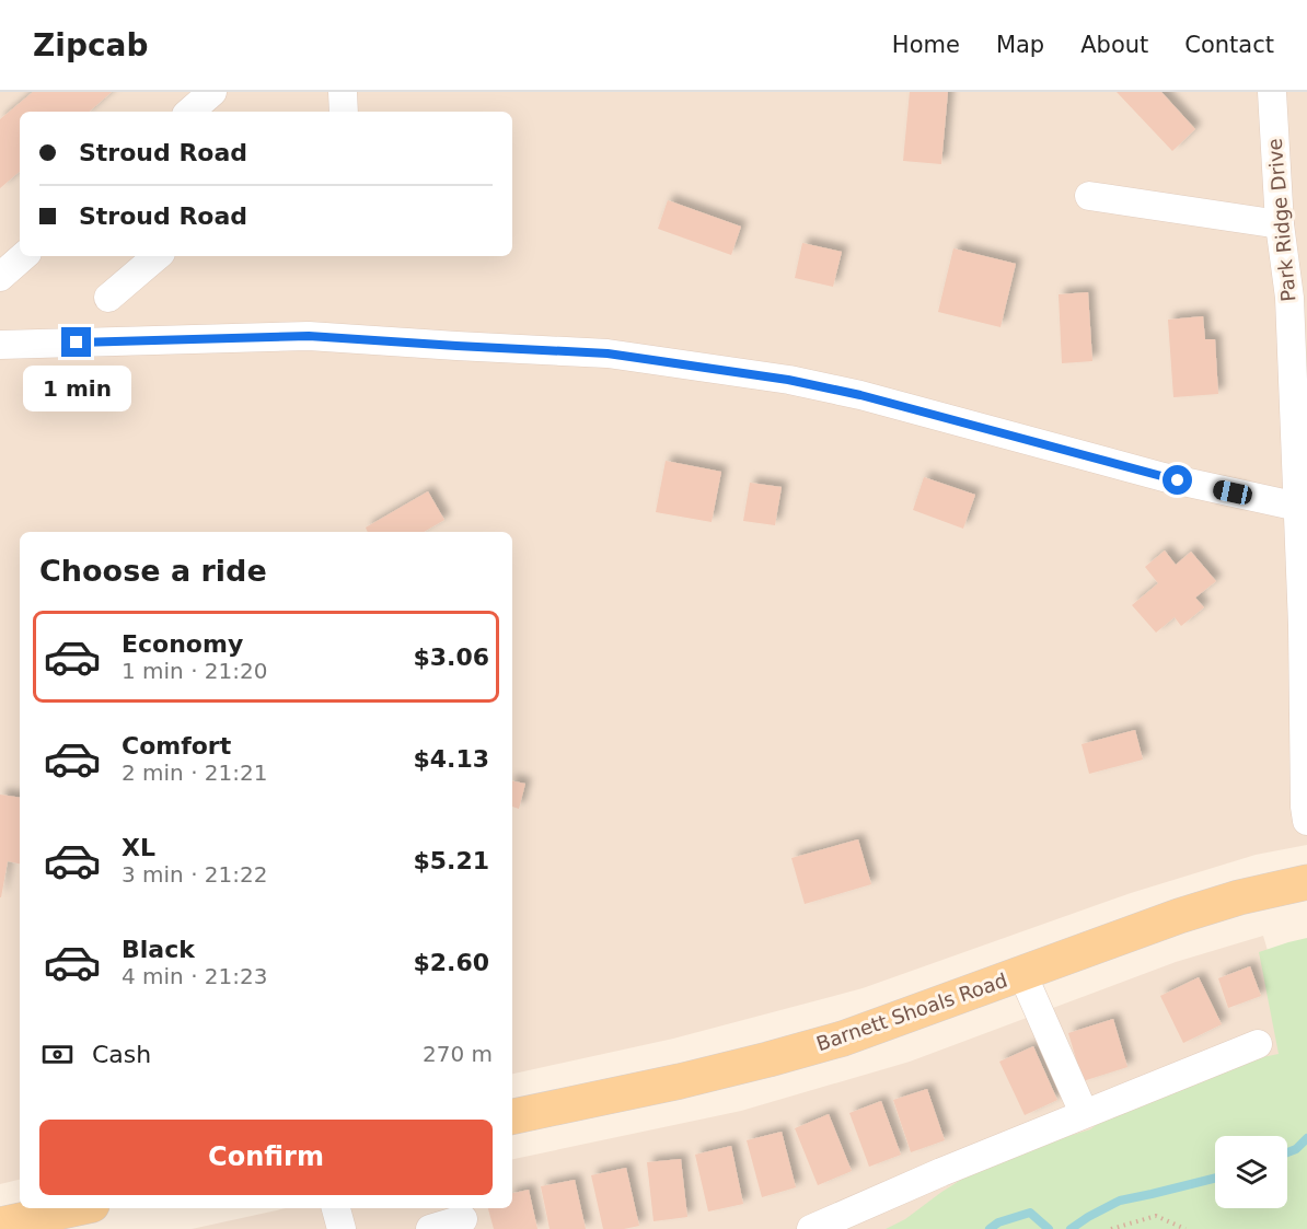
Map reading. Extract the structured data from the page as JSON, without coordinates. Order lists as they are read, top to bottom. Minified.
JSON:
{"streets":{"main road":["Barnett Shoals Road"],"street":["Park Ridge Drive"]},"page":{"header":"Zipcab","nav":["Home","Map","About","Contact"],"banner":["Stroud Road","Stroud Road"],"bubble":"1 min","heading":"Choose a ride","list":[{"name":"Economy","note":"1 min · 21:20","value":"$3.06"},{"name":"Comfort","note":"2 min · 21:21","value":"$4.13"},{"name":"XL","note":"3 min · 21:22","value":"$5.21"},{"name":"Black","note":"4 min · 21:23","value":"$2.60"}],"pay":["Cash","270 m"],"buttons":"Confirm"}}
